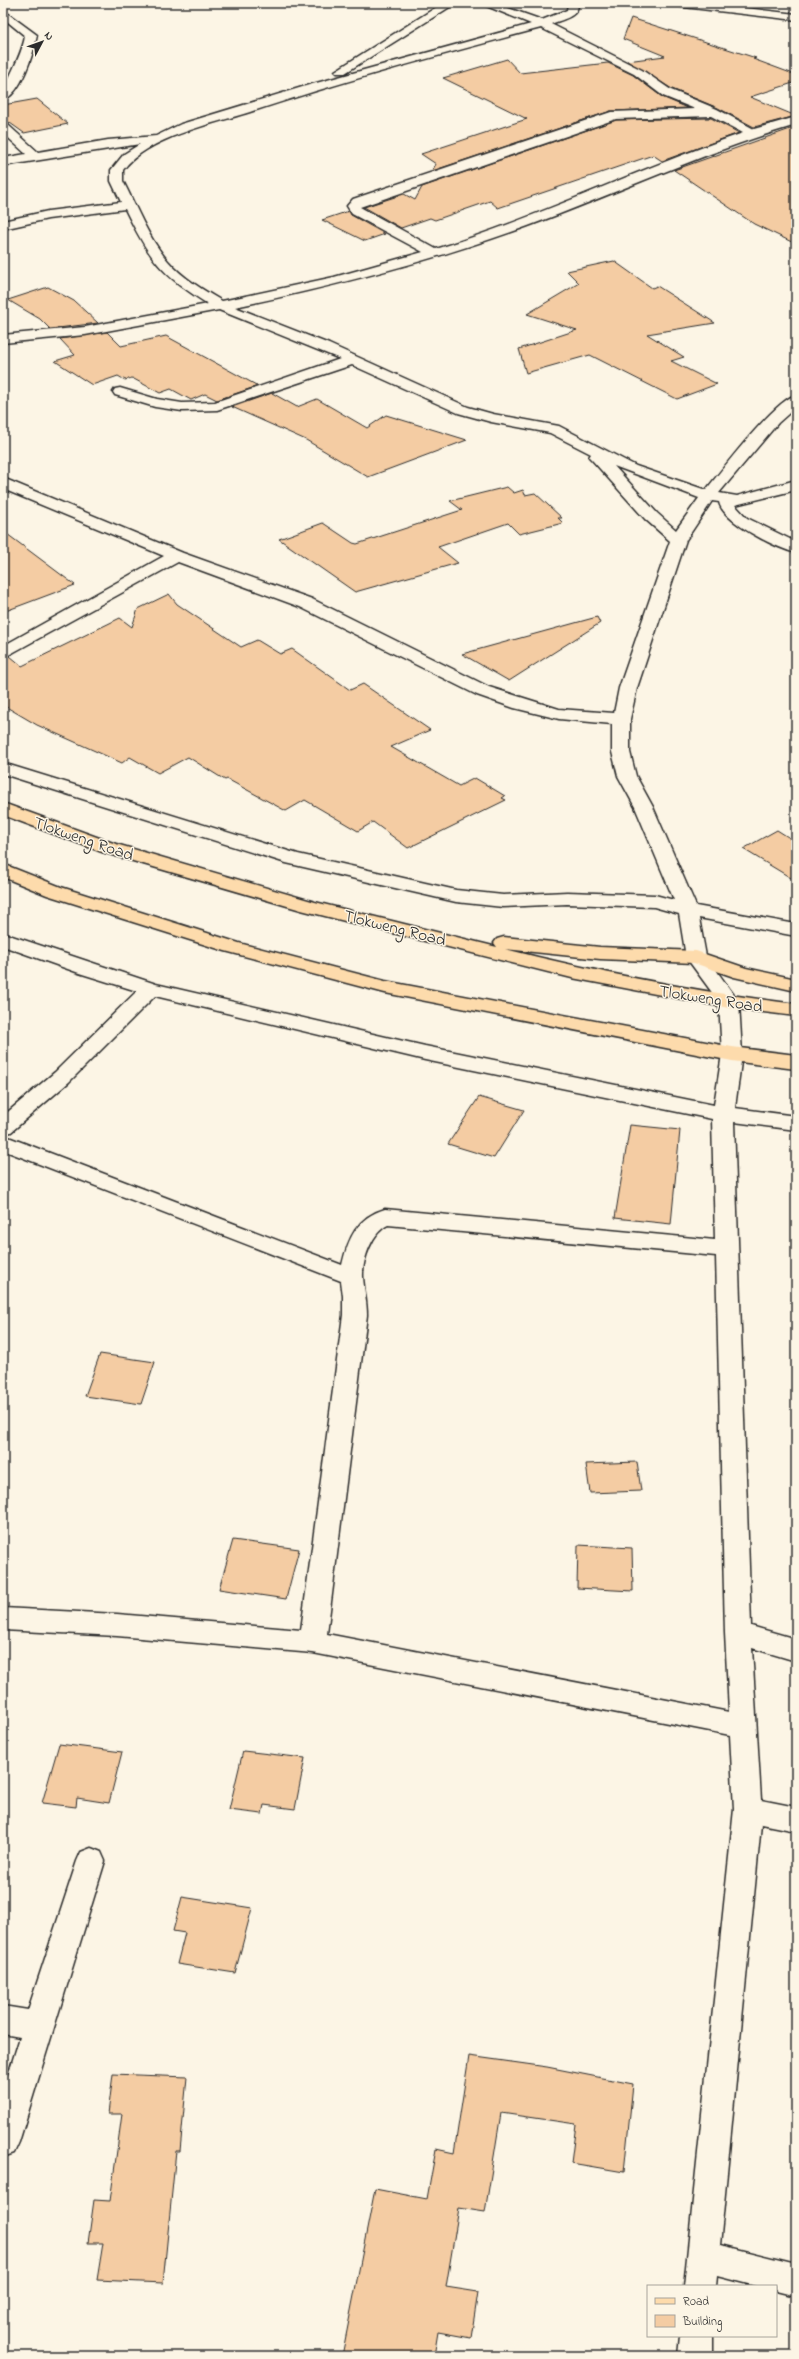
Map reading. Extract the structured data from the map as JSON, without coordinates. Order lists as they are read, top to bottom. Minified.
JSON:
{"streets":{"main road":["Tlokweng Road"]},"legend":["Road","Building"],"north":"top right"}
